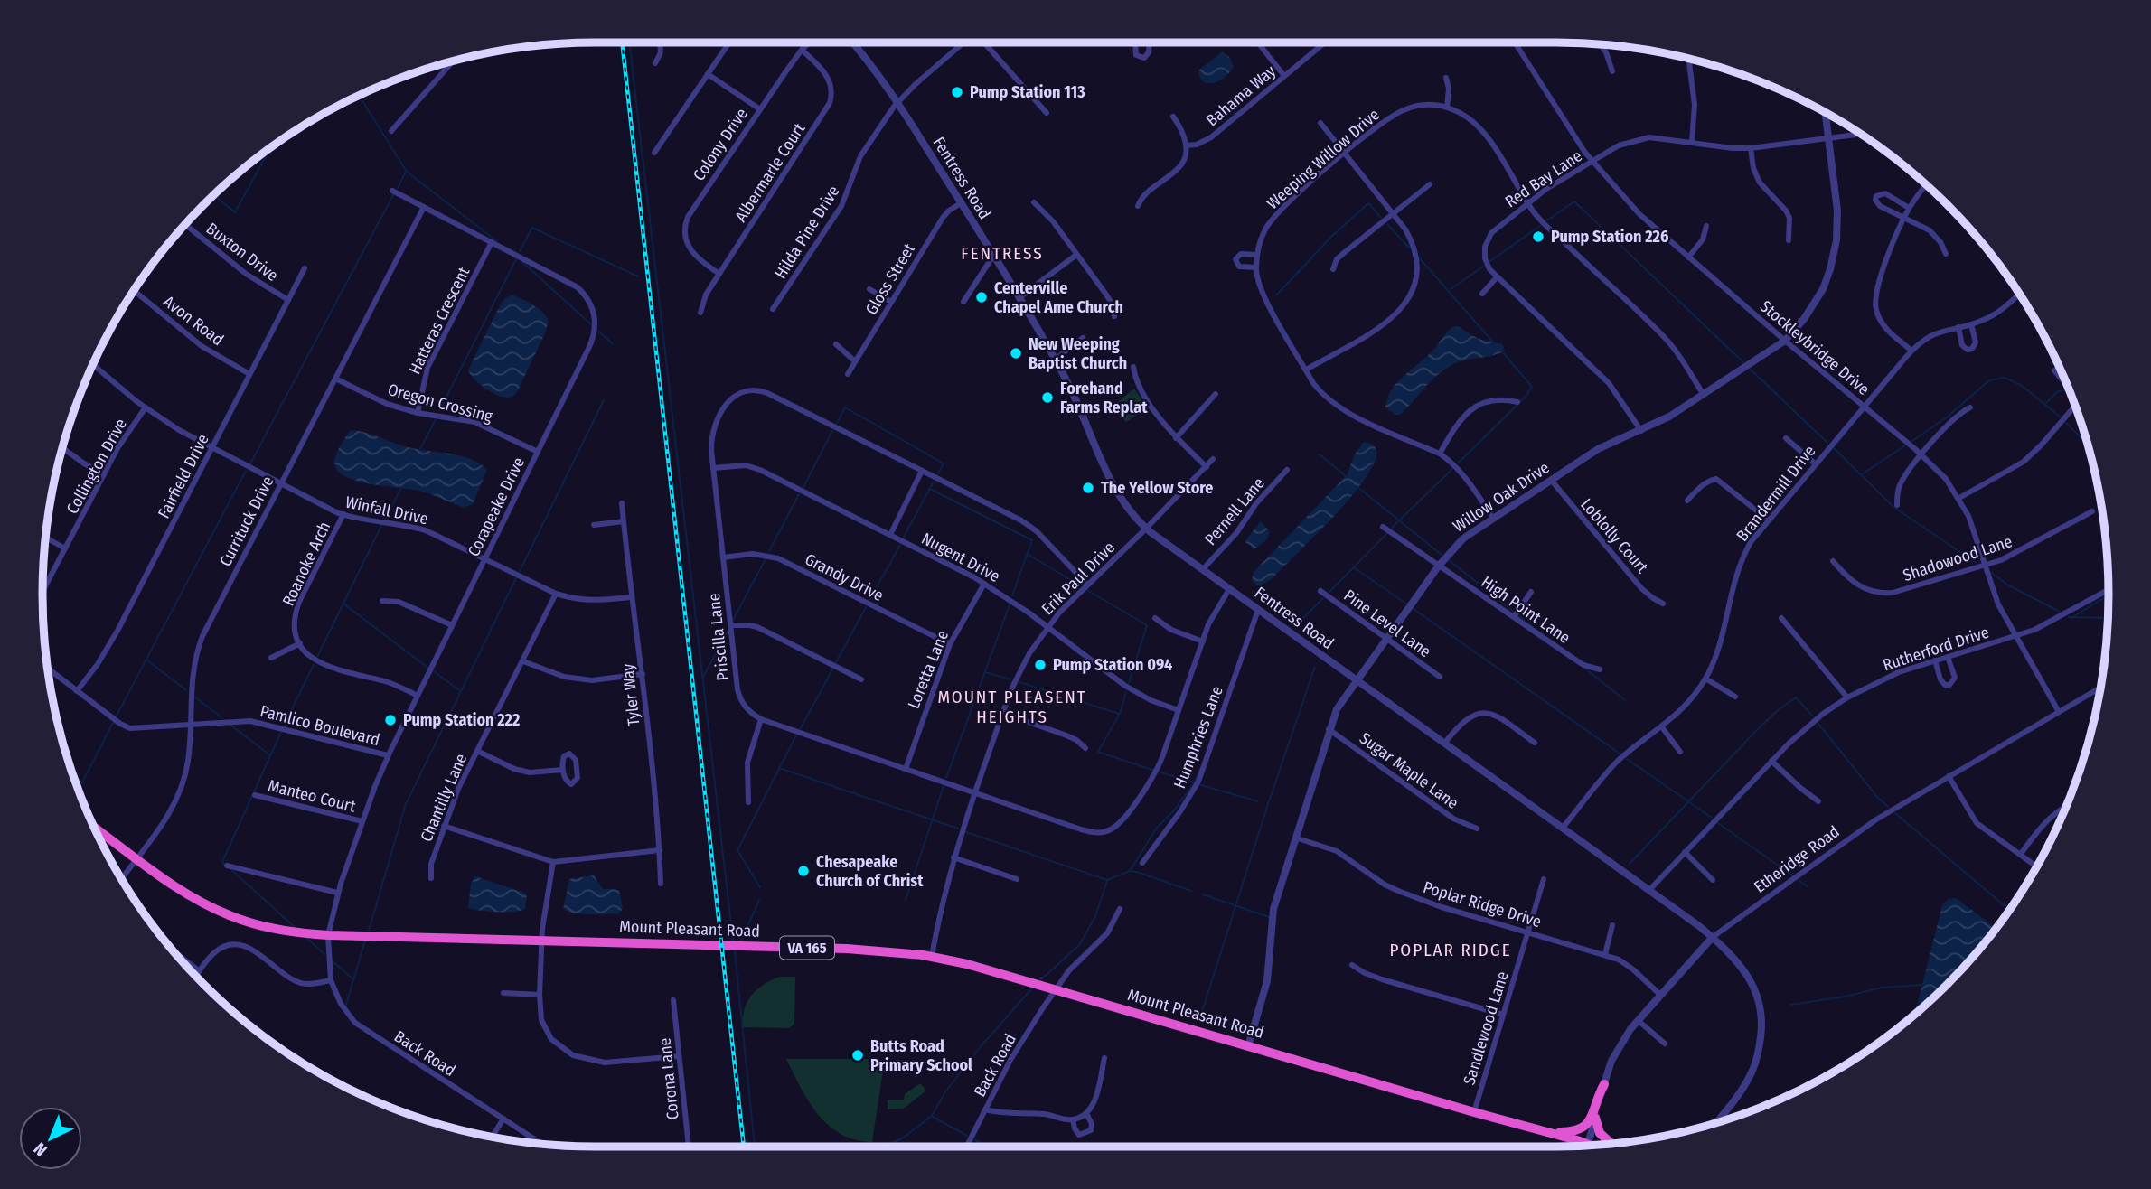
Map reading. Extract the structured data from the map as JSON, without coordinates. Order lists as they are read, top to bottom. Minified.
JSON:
{"streets":{"highway":["Mount Pleasant Road","VA 165"],"street":["Bahama Way","Colony Drive","Weeping Willow Drive","Albermarle Court","Fentress Road","Red Bay Lane","Hilda Pine Drive","Buxton Drive","Gloss Street","Avon Road","Hatteras Crescent","Stockleybridge Drive","Oregon Crossing","Collington Drive","Fairfield Drive","Brandermill Drive","Willow Oak Drive","Corapeake Drive","Winfall Drive","Pernell Lane","Currituck Drive","Loblolly Court","Nugent Drive","Shadowood Lane","Roanoke Arch","Grandy Drive","Erik Paul Drive","High Point Lane","Pine Level Lane","Priscilla Lane","Rutherford Drive","Loretta Lane","Tyler Way","Pamlico Boulevard","Humphries Lane","Sugar Maple Lane","Manteo Court","Chantilly Lane","Etheridge Road","Poplar Ridge Drive","Sandlewood Lane","Back Road","Corona Lane"]},"crossings":[["Colony Drive","Albermarle Court"],["Weeping Willow Drive","Red Bay Lane"],["Weeping Willow Drive","Willow Oak Drive"],["Fentress Road","Hilda Pine Drive"],["Fentress Road","Gloss Street"],["Fentress Road","Brandermill Drive"],["Fentress Road","Willow Oak Drive"],["Fentress Road","Pernell Lane"],["Fentress Road","Erik Paul Drive"],["Fentress Road","Priscilla Lane"],["Fentress Road","Rutherford Drive"],["Fentress Road","Humphries Lane"],["Fentress Road","Etheridge Road"],["Red Bay Lane","Stockleybridge Drive"],["Red Bay Lane","Willow Oak Drive"],["Buxton Drive","Fairfield Drive"],["Avon Road","Fairfield Drive"],["Hatteras Crescent","Oregon Crossing"],["Hatteras Crescent","Corapeake Drive"],["Stockleybridge Drive","Brandermill Drive"],["Stockleybridge Drive","Willow Oak Drive"],["Stockleybridge Drive","Shadowood Lane"],["Stockleybridge Drive","Rutherford Drive"],["Stockleybridge Drive","Etheridge Road"],["Oregon Crossing","Corapeake Drive"],["Oregon Crossing","Currituck Drive"],["Collington Drive","Winfall Drive"],["Fairfield Drive","Winfall Drive"],["Fairfield Drive","Pamlico Boulevard"],["Willow Oak Drive","Loblolly Court"],["Willow Oak Drive","High Point Lane"],["Willow Oak Drive","Pine Level Lane"],["Willow Oak Drive","Sugar Maple Lane"],["Willow Oak Drive","Poplar Ridge Drive"],["Willow Oak Drive","Mount Pleasant Road"],["Corapeake Drive","Winfall Drive"],["Corapeake Drive","Currituck Drive"],["Corapeake Drive","Pamlico Boulevard"],["Corapeake Drive","Manteo Court"],["Corapeake Drive","Mount Pleasant Road"],["Corapeake Drive","Back Road"],["Winfall Drive","Currituck Drive"],["Winfall Drive","Roanoke Arch"],["Winfall Drive","Tyler Way"],["Winfall Drive","Chantilly Lane"],["Currituck Drive","Pamlico Boulevard"],["Currituck Drive","Mount Pleasant Road"],["Nugent Drive","Erik Paul Drive"],["Nugent Drive","Priscilla Lane"],["Nugent Drive","Loretta Lane"],["Grandy Drive","Priscilla Lane"],["Grandy Drive","Loretta Lane"],["Erik Paul Drive","Priscilla Lane"],["Erik Paul Drive","Mount Pleasant Road"],["Priscilla Lane","Loretta Lane"],["Etheridge Road","Poplar Ridge Drive"],["Etheridge Road","Mount Pleasant Road"],["Poplar Ridge Drive","Sandlewood Lane"],["Mount Pleasant Road","Sandlewood Lane"],["Mount Pleasant Road","Back Road"]],"districts":["FENTRESS","MOUNT PLEASENT HEIGHTS","POPLAR RIDGE"],"places":["Pump Station 113","Pump Station 226","Centerville Chapel Ame Church","New Weeping Baptist Church","Forehand Farms Replat","The Yellow Store","Pump Station 094","Pump Station 222","Chesapeake Church of Christ","Butts Road Primary School"],"north":"bottom left"}
